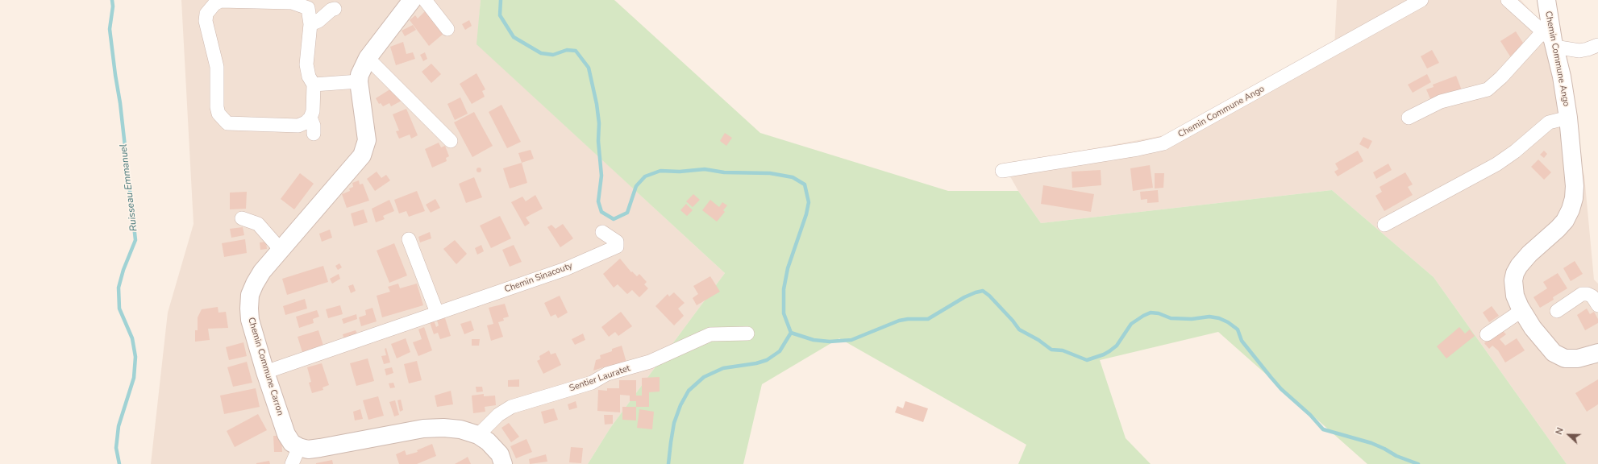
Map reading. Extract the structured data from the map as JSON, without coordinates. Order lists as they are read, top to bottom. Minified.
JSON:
{"streets":{"street":["Chemin Commune Ango","Chemin Sinacouty","Chemin Commune Carron","Sentier Lauratet"]},"crossings":[["Chemin Sinacouty","Chemin Commune Carron"]],"water":["Ruisseau Emmanuel"],"north":"left"}
